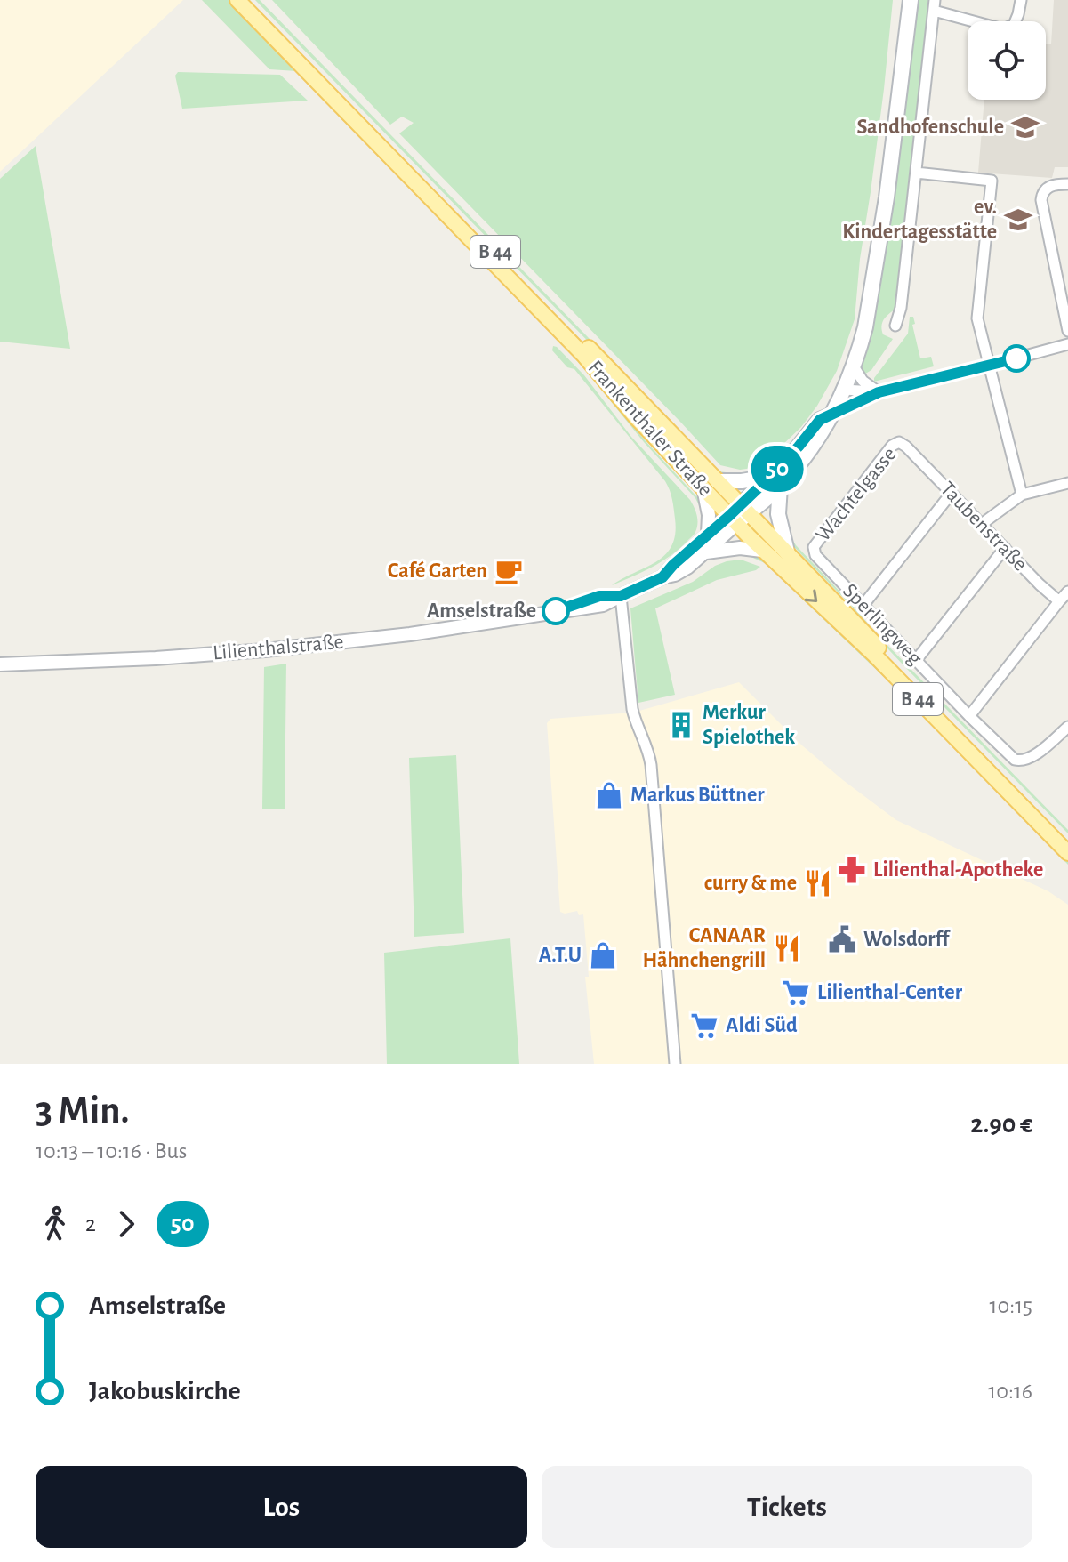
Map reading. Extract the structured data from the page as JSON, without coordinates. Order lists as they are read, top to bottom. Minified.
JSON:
{"streets":{"main road":["B 44","Frankenthaler Straße"],"street":["Wachtelgasse","Taubenstraße","Sperlingweg","Lilienthalstraße"]},"crossings":[["Frankenthaler Straße","Lilienthalstraße"],["Wachtelgasse","Taubenstraße"],["Wachtelgasse","Sperlingweg"]],"places":{"school or university":["Sandhofenschule","ev. Kindertagesstätte"],"cafe":["Café Garten"],"other":["Amselstraße"],"building":["Merkur Spielothek"],"shop":["Markus Büttner","A.T.U"],"pharmacy":["Lilienthal-Apotheke"],"restaurant":["curry & me","CANAAR Hähnchengrill"],"public building":["Wolsdorff"],"supermarket":["Lilienthal-Center","Aldi Süd"]},"lines":["bus line 50"],"page":{"on_map":"50","heading":["3 Min.","10:13 – 10:16 · Bus","2.90 €"],"legs":["2","50"],"list":[{"name":"Amselstraße","value":"10:15"},{"name":"Jakobuskirche","value":"10:16"}],"buttons":["Los","Tickets"]}}
